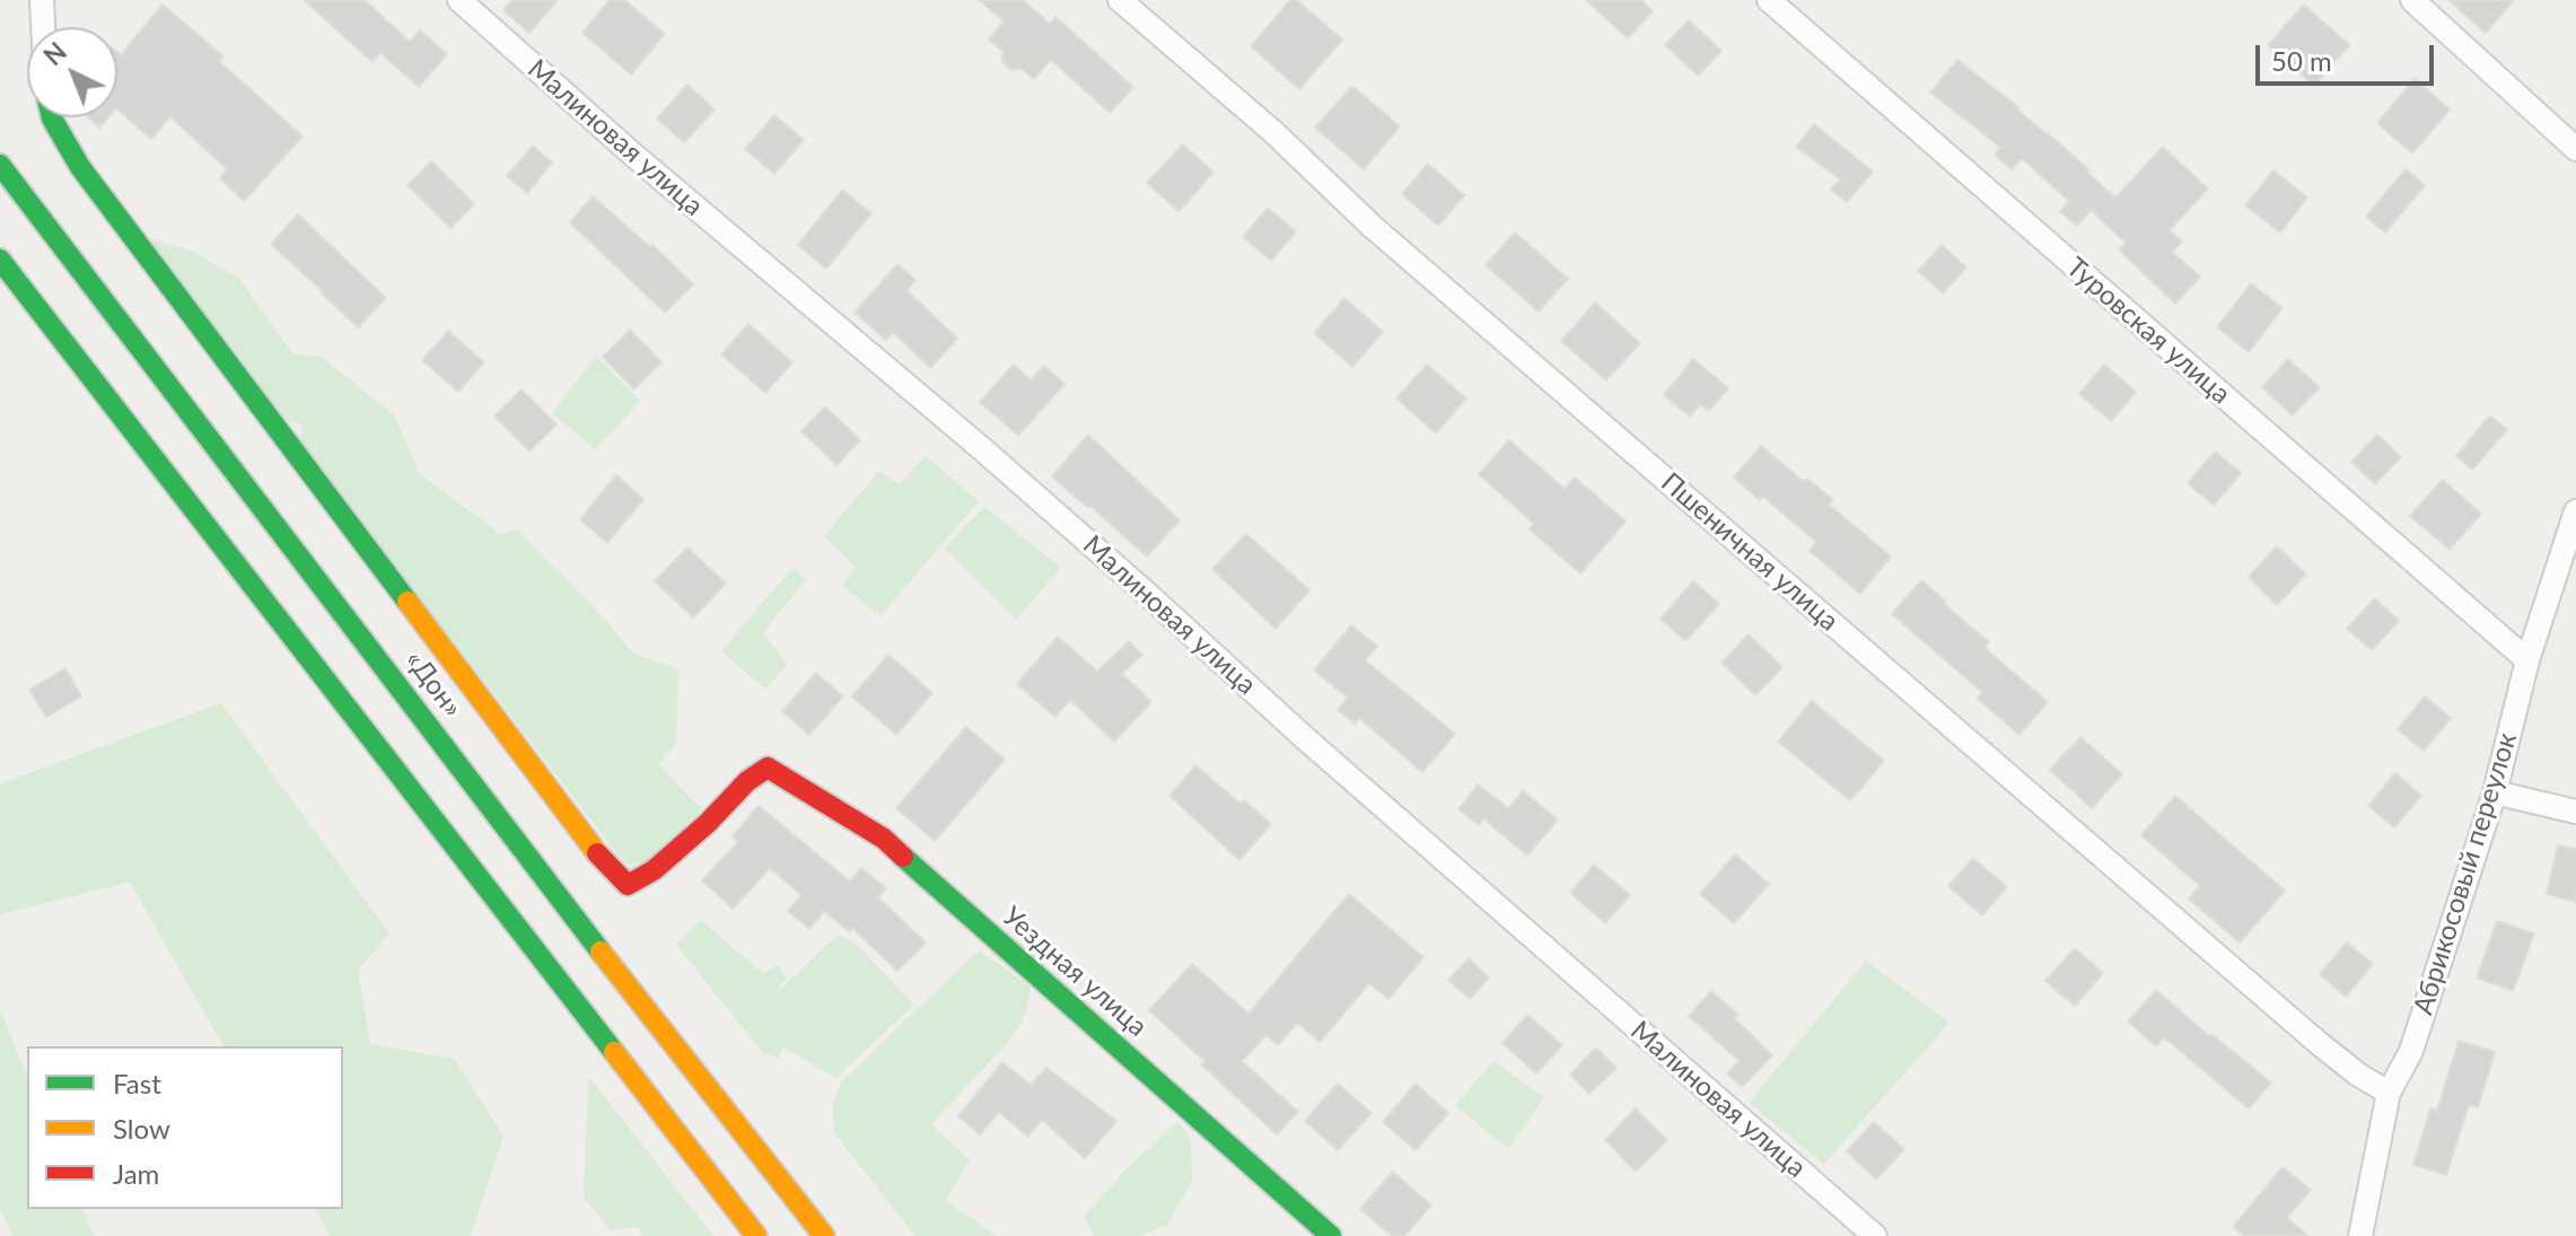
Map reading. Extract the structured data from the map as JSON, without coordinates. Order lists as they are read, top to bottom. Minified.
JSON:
{"streets":{"main road":["«Дон»","Уездная улица"],"street":["Малиновая улица","Туровская улица","Пшеничная улица","Абрикосовый переулок"]},"crossings":[["Туровская улица","Абрикосовый переулок"],["Пшеничная улица","Абрикосовый переулок"]],"legend":["Fast","Slow","Jam"],"scale_bar":"50 m","north":"top left"}
